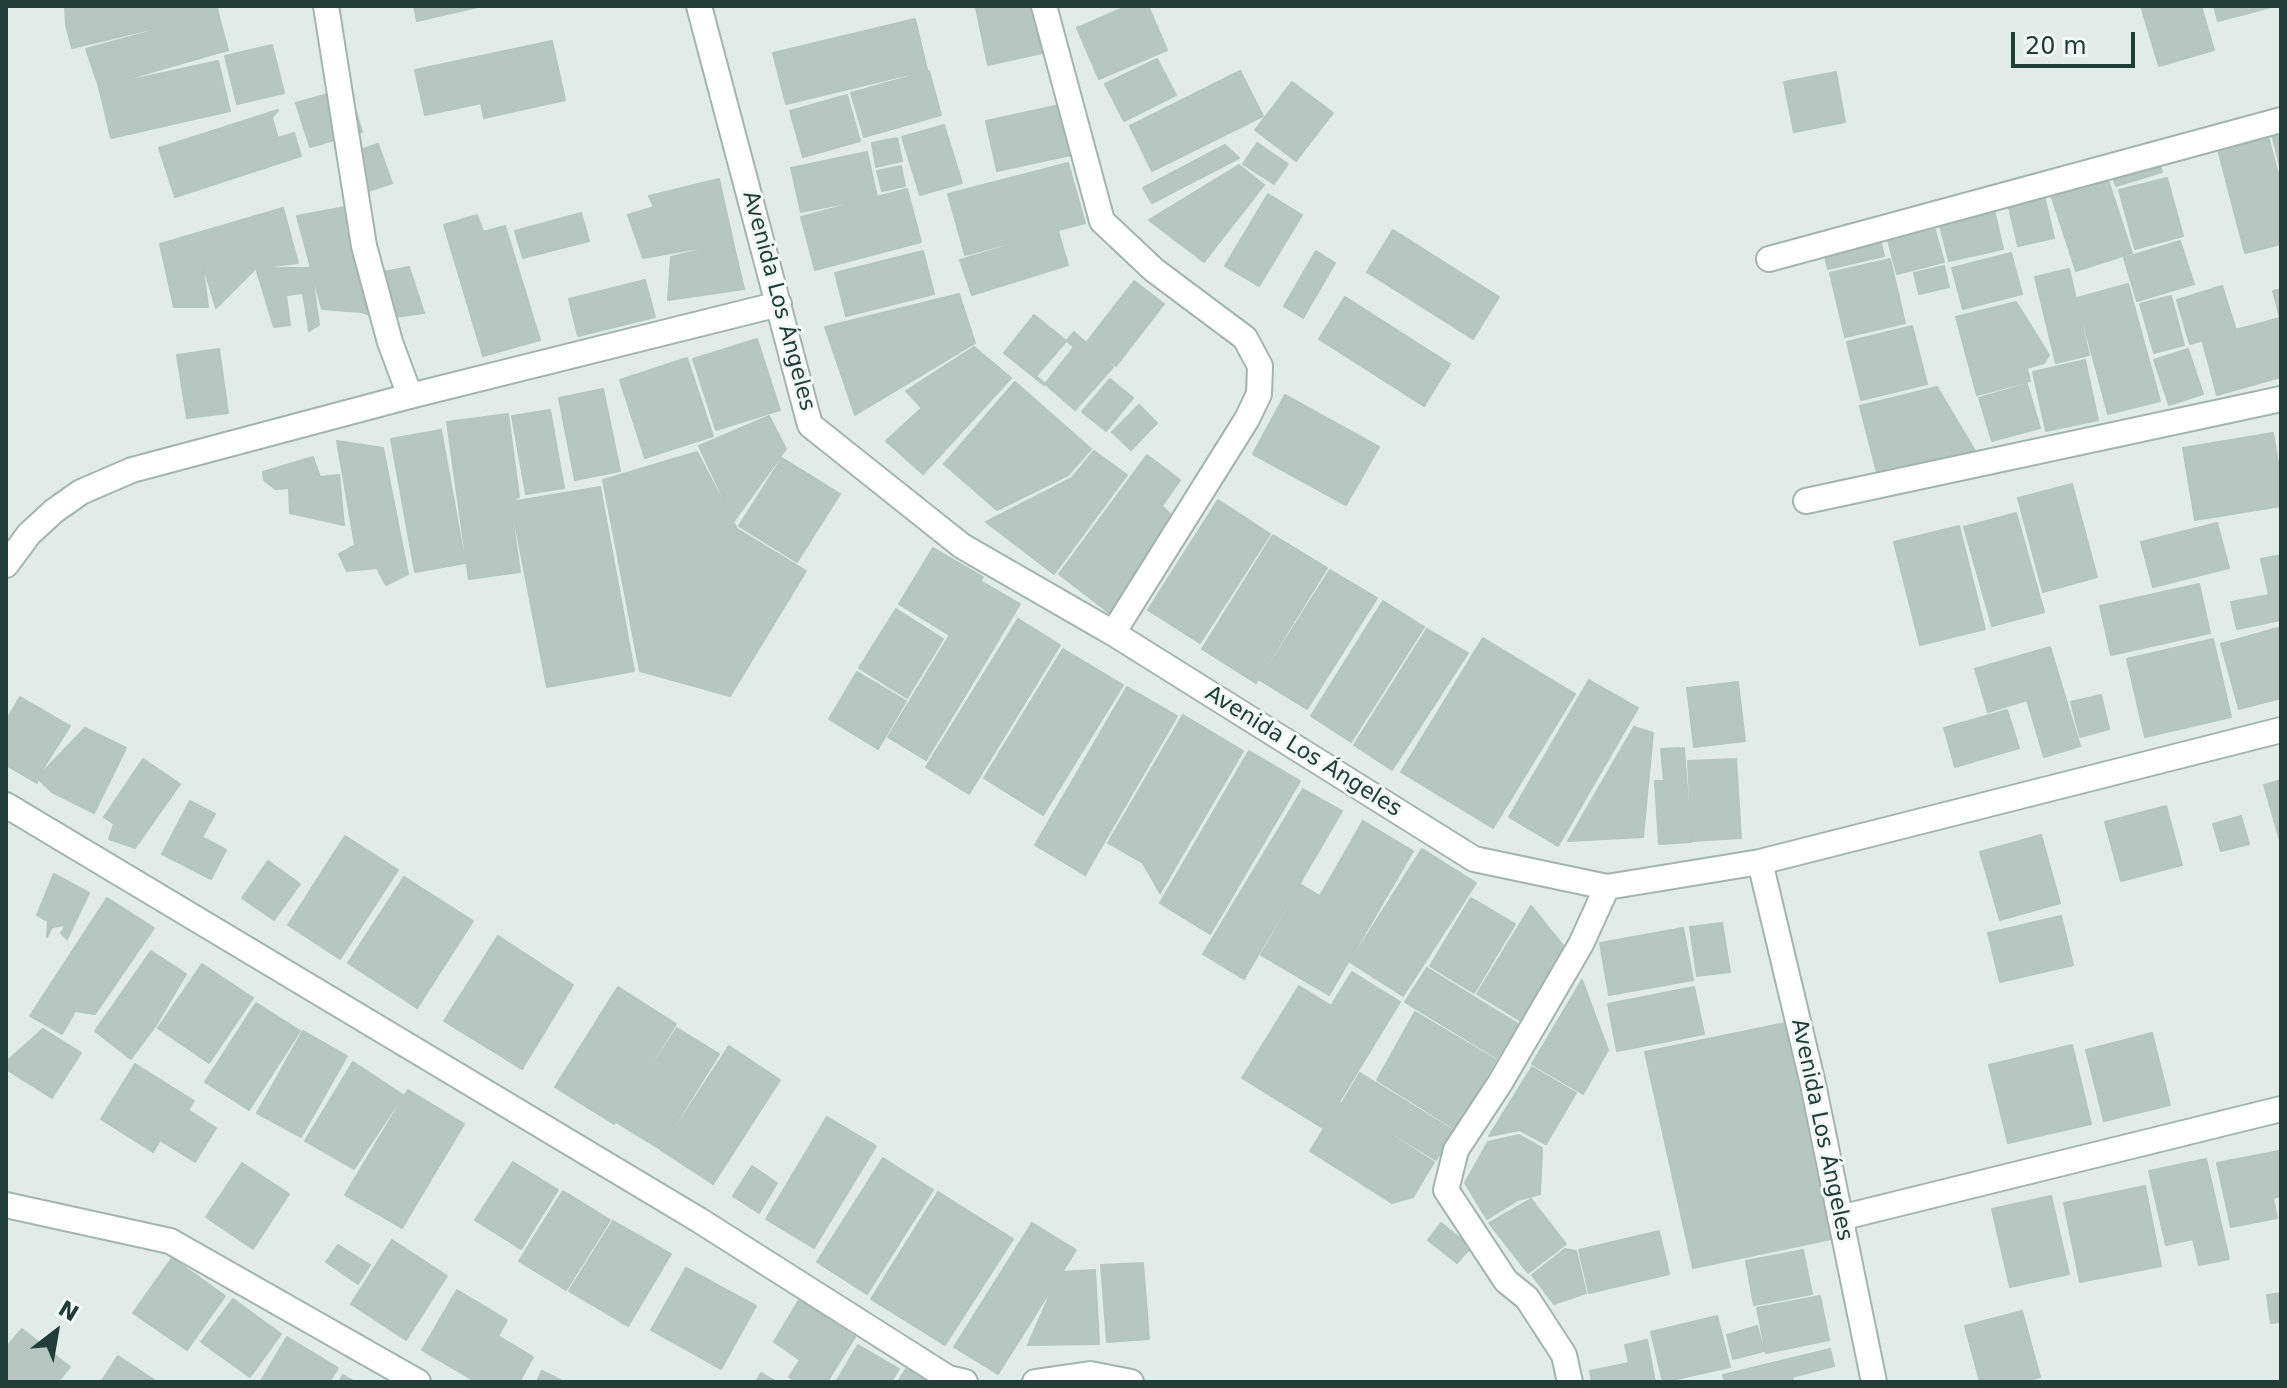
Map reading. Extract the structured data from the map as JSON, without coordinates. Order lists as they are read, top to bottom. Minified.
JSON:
{"streets":{"street":["Avenida Los Ángeles"]},"scale_bar":"20 m","north":"top right"}
